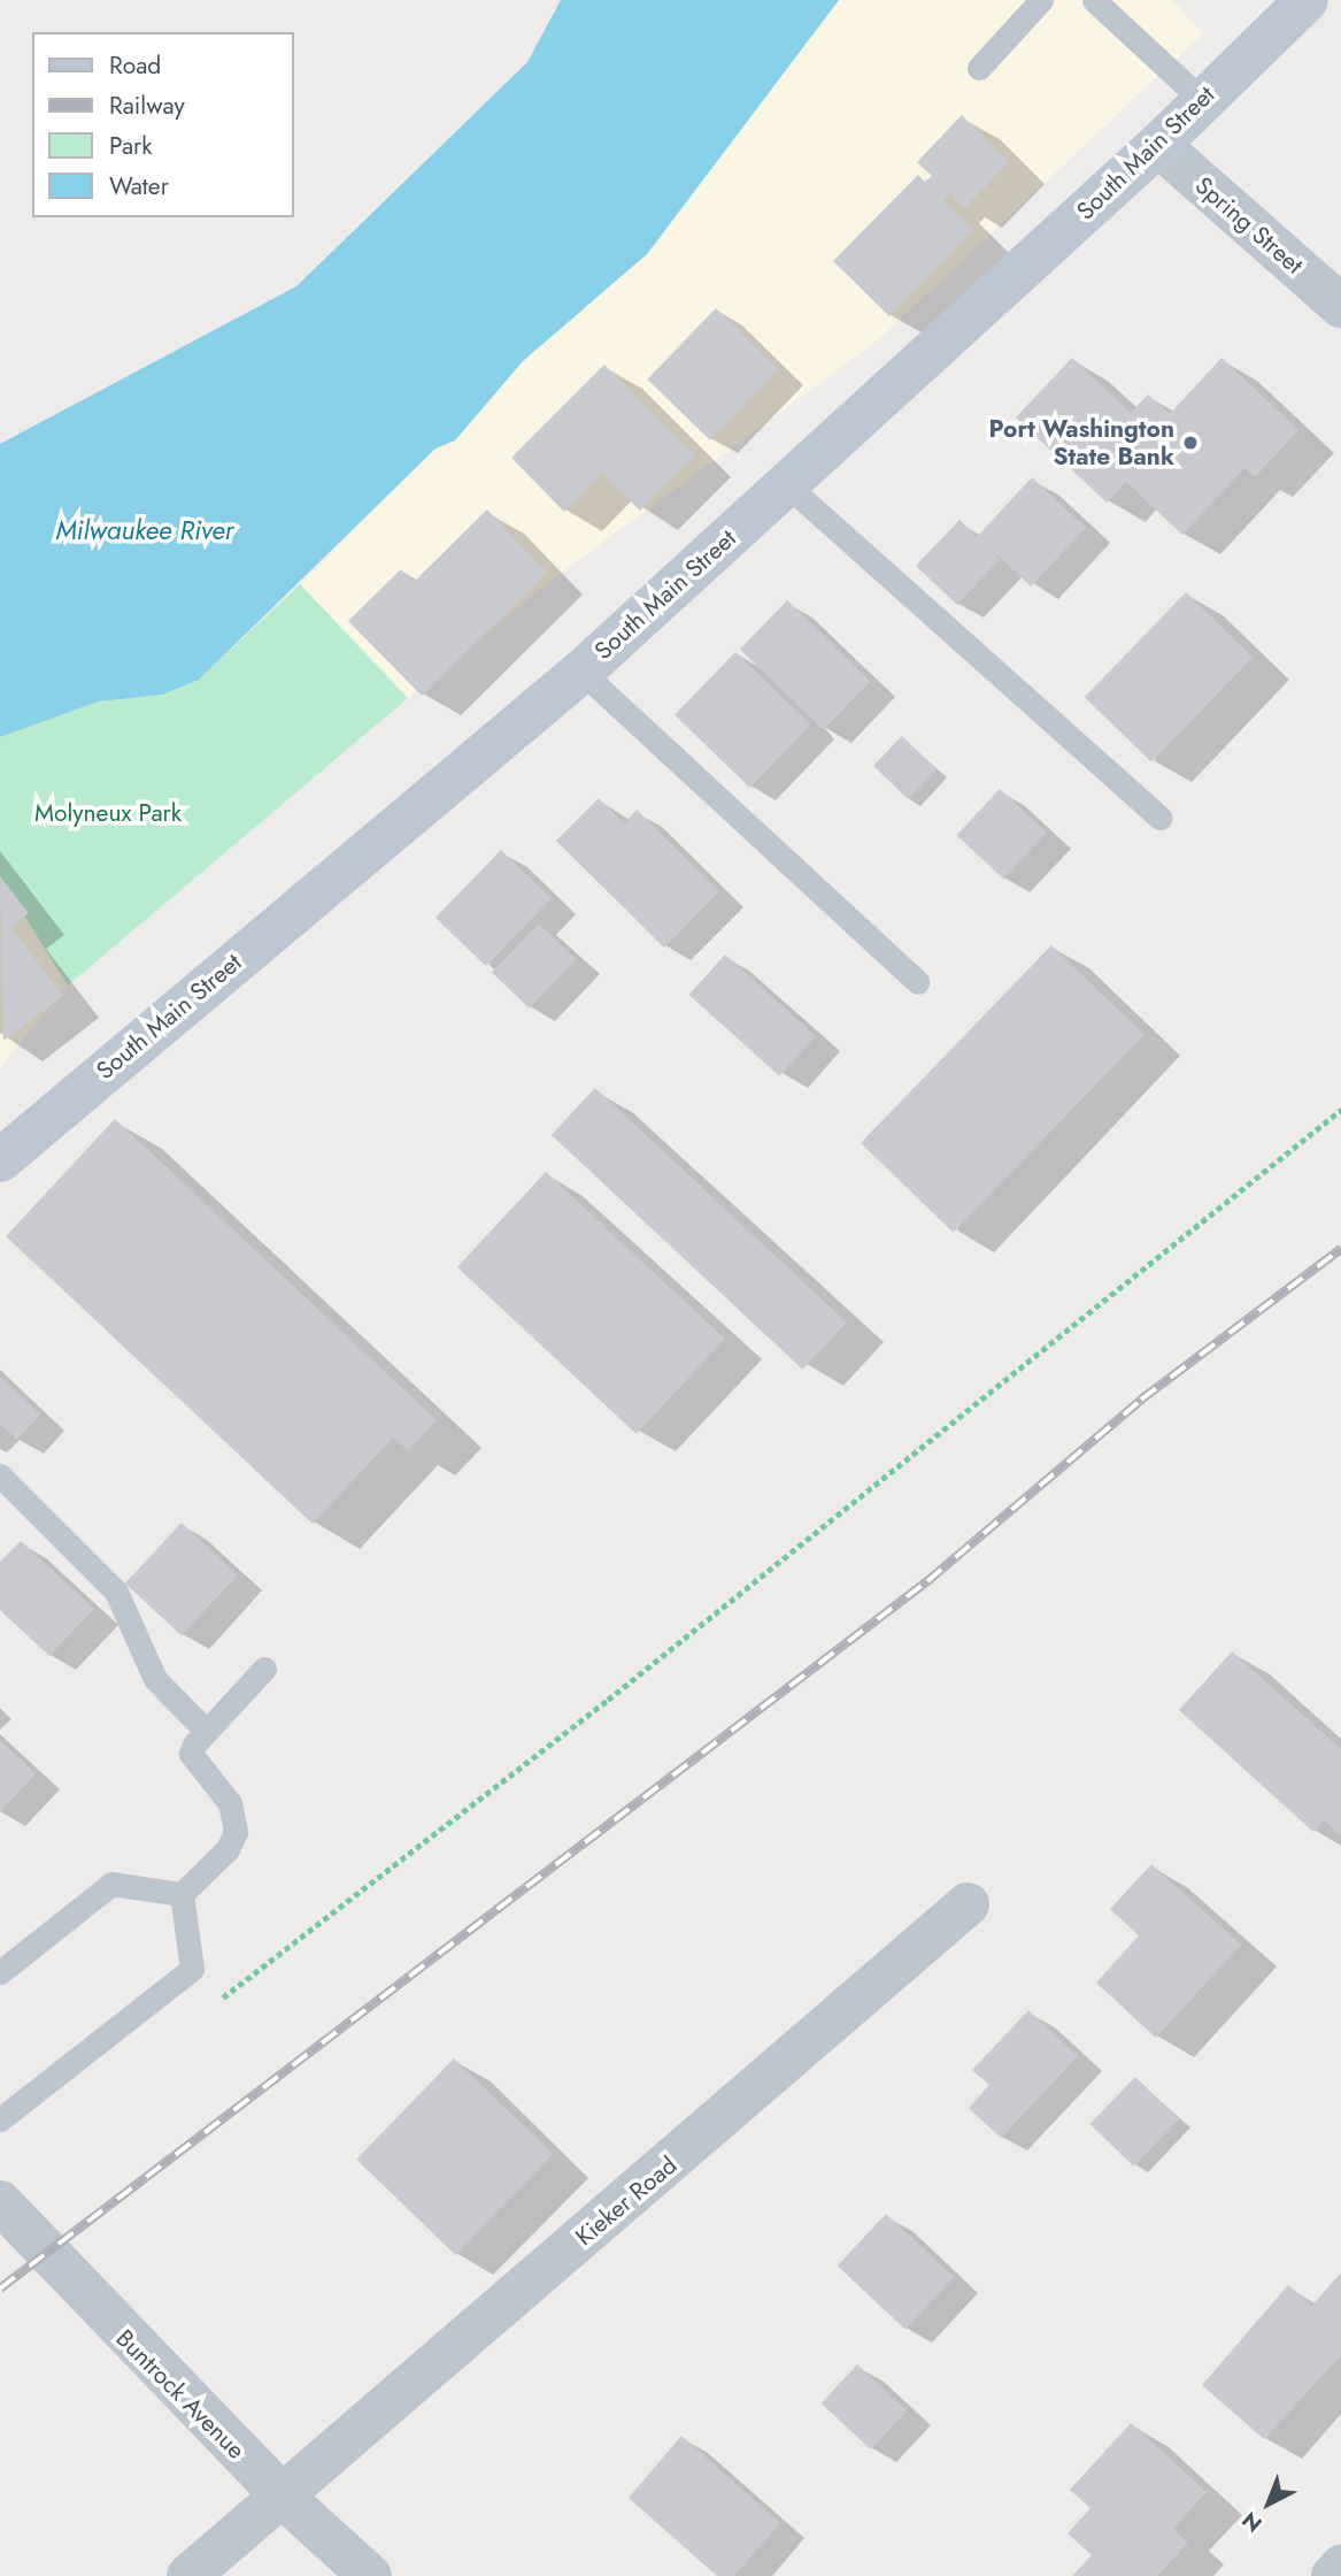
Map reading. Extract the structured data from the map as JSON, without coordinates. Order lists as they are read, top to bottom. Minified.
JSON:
{"streets":{"main road":["South Main Street"],"street":["Spring Street","Kieker Road","Buntrock Avenue"]},"crossings":[["South Main Street","Spring Street"],["Kieker Road","Buntrock Avenue"]],"water":["Milwaukee River"],"parks":["Molyneux Park"],"places":["Port Washington State Bank"],"legend":["Road","Railway","Park","Water"],"north":"bottom left"}
